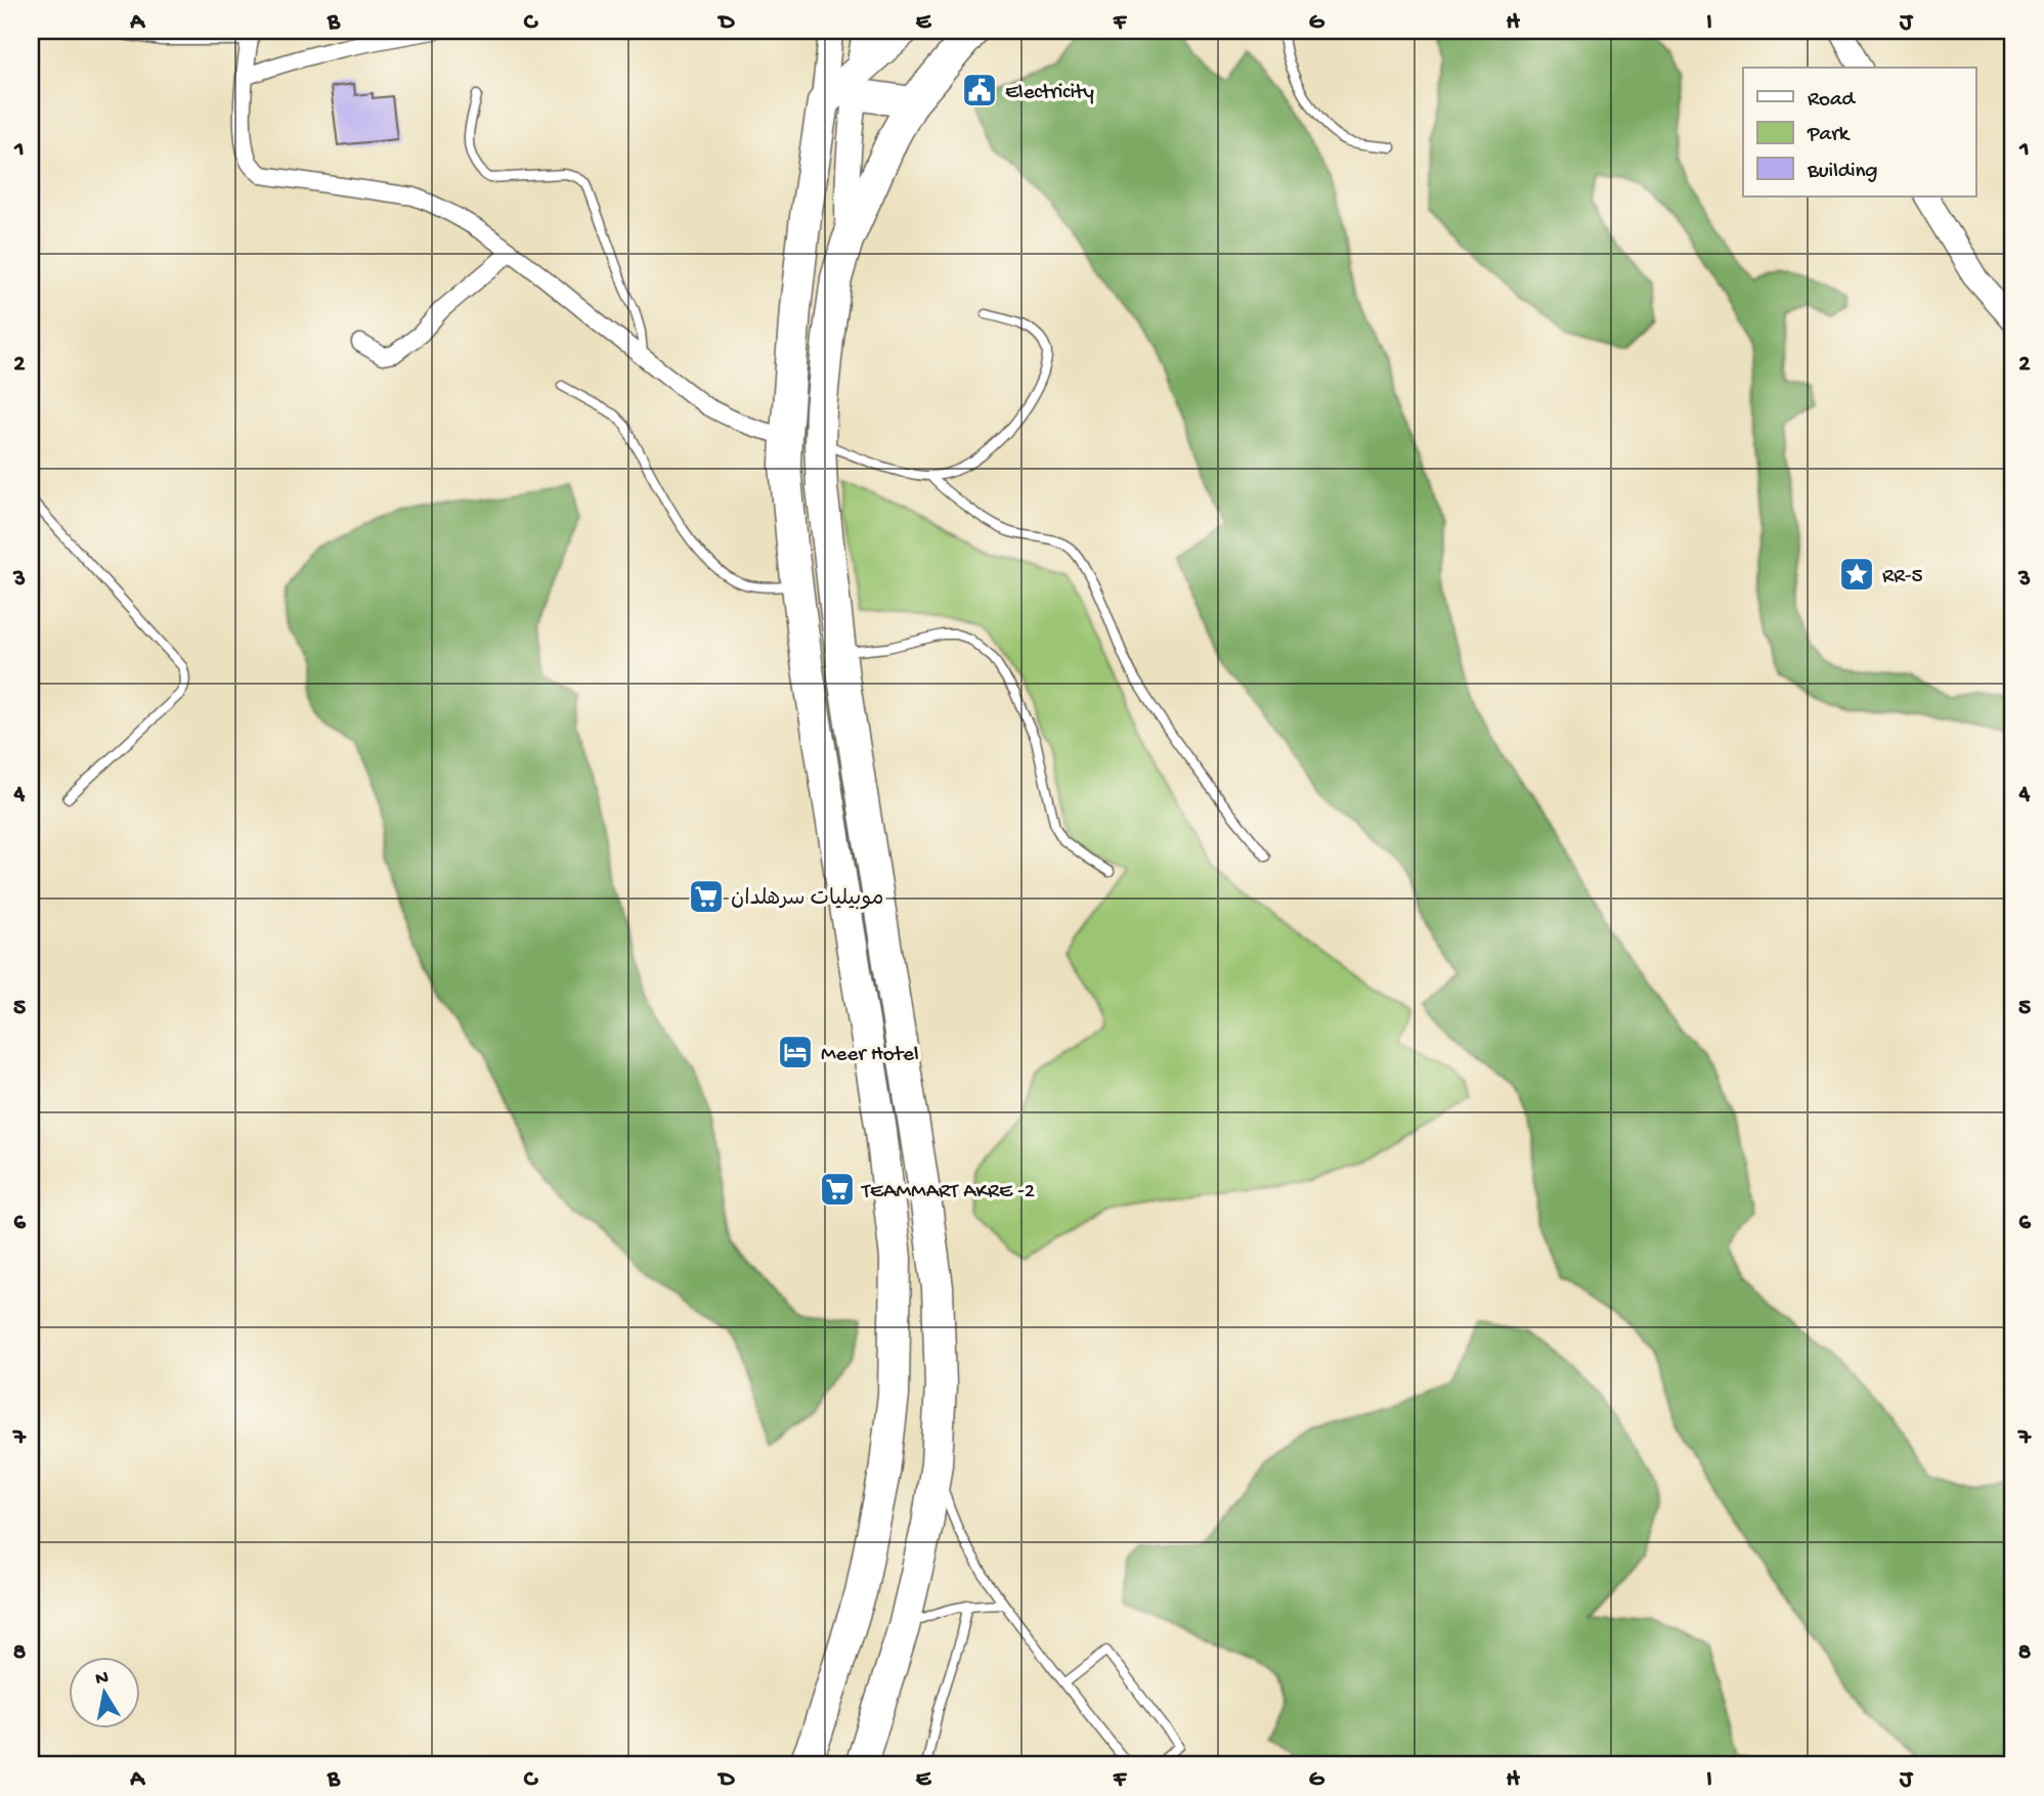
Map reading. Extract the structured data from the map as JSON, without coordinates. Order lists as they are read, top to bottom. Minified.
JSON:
{"places":{"public building":["Electricity"],"place":["RR-5"],"supermarket":["موبيليات سرهلدان","TEAMMART AKRE -2"],"hotel":["Meer Hotel"]},"legend":["Road","Park","Building"],"north":"top","grid":{"columns":["A","B","C","D","E","F","G","H","I","J"],"rows":["1","2","3","4","5","6","7","8"]}}
